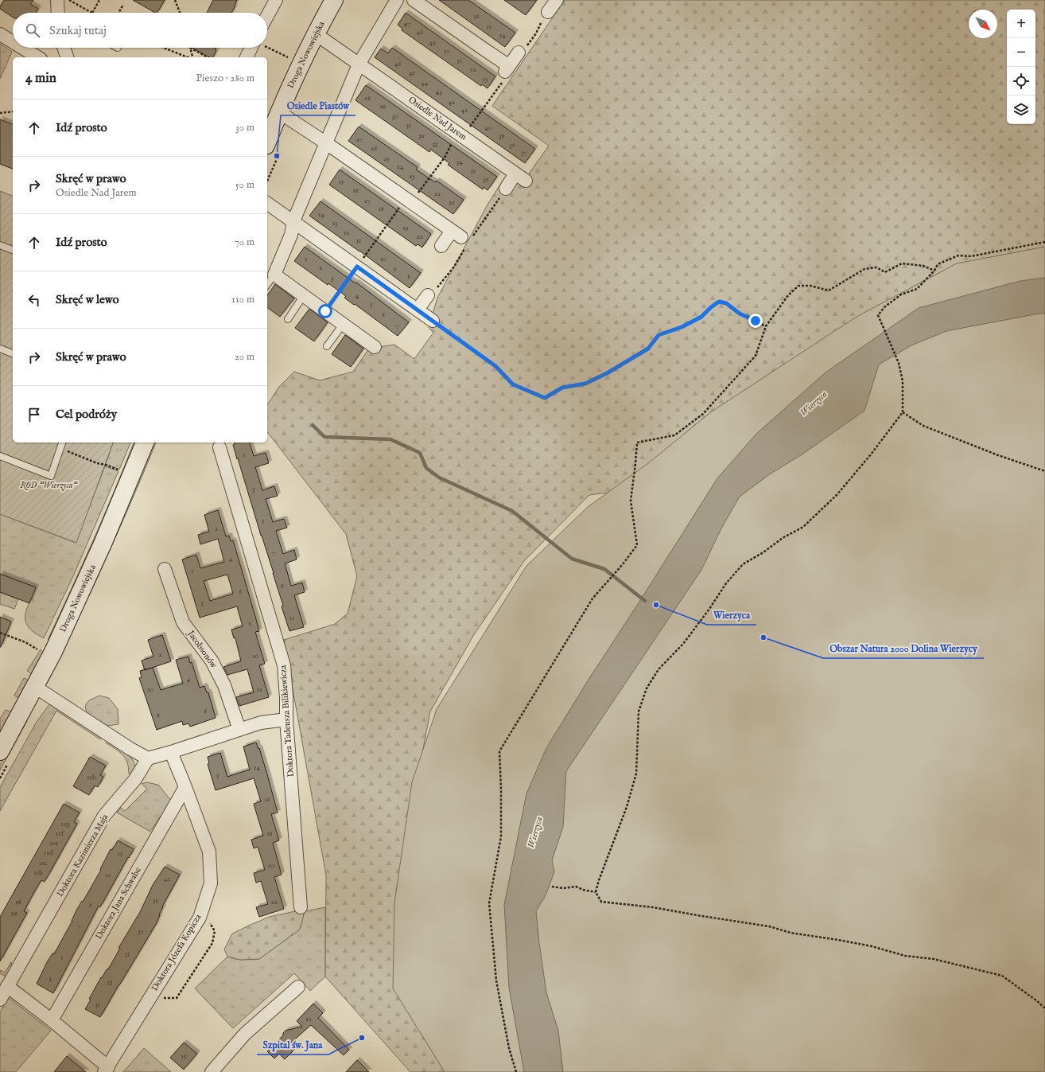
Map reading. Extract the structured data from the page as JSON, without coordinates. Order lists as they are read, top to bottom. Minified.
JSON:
{"streets":{"street":["Droga Nowowiejska","Osiedle Nad Jarem","Jacobsonów","Doktora Tadeusza Bilikiewicza","Doktora Kazimierza Maja","Doktora Jana Schwabe","Doktora Józefa Kopicza"]},"crossings":[["Droga Nowowiejska","Osiedle Nad Jarem"],["Doktora Jana Schwabe","Doktora Józefa Kopicza"]],"water":["Wierzyca"],"parks":["ROD \"Wierzyca\""],"places":["Osiedle Piastów","Wierzyca","Obszar Natura 2000 Dolina Wierzycy","Szpital św. Jana"],"house_numbers":["56","47","55","48","54","49","50","51","46","52","45","53","44","43","28","42","29","41","30","31","40","32","39","27","33","38","26","37","25","34","24","35","23","36","15","16","22","17","21","18","14","13","19","12","20","11","1","10","2","9","8","3","4","5","6","7","1","3","5","2","7","4","1","9","6","3","11","8","2","10","4","10","12","6","8","14","5","15b","16","11g","11f","18","11e","11d","15","11c","20","11b","11","41","39","9f","22","9","9e","7","37","35","5","3","33","31","10","16"],"north":"bottom right","page":{"map_buttons":["+","−"],"search":"Szukaj tutaj","heading":["4 min","Pieszo · 280 m"],"list":[["Idź prosto","30 m"],["Skręć w prawo","Osiedle Nad Jarem","50 m"],["Idź prosto","70 m"],["Skręć w lewo","110 m"],["Skręć w prawo","20 m"],"Cel podróży"]}}
